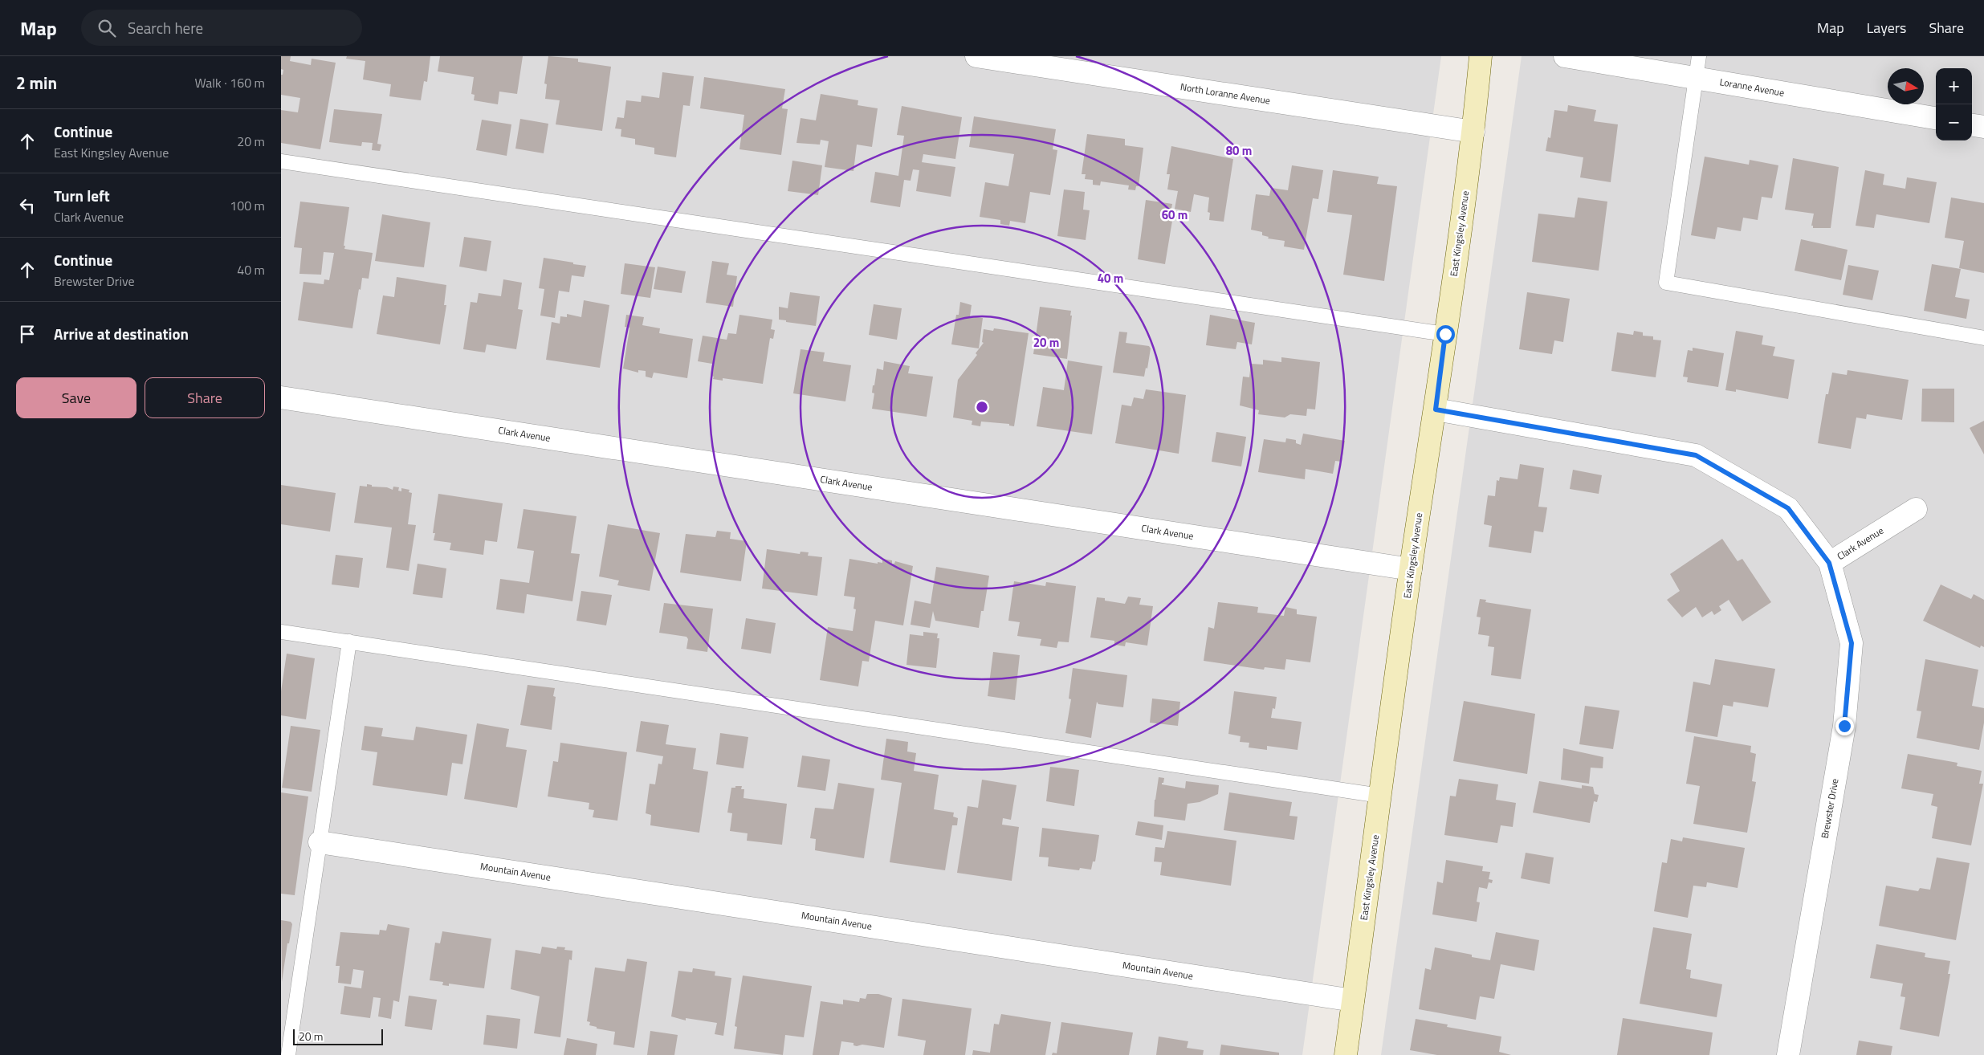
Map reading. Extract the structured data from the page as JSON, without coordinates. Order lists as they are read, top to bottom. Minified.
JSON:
{"streets":{"street":["Loranne Avenue","North Loranne Avenue","East Kingsley Avenue","Clark Avenue","Brewster Drive","Mountain Avenue"]},"crossings":[["North Loranne Avenue","East Kingsley Avenue"],["East Kingsley Avenue","Clark Avenue"],["East Kingsley Avenue","Mountain Avenue"],["Clark Avenue","Brewster Drive"]],"scale_bar":"20 m","north":"right","page":{"header":"Map","search":"Search here","nav":["Map","Layers","Share"],"heading":["2 min","Walk · 160 m"],"map_buttons":["+","−"],"list":[["Continue","East Kingsley Avenue","20 m"],["Turn left","Clark Avenue","100 m"],["Continue","Brewster Drive","40 m"],"Arrive at destination"],"buttons":["Save","Share"],"scale":"20 m"},"rings":["80 m","60 m","40 m","20 m"]}
